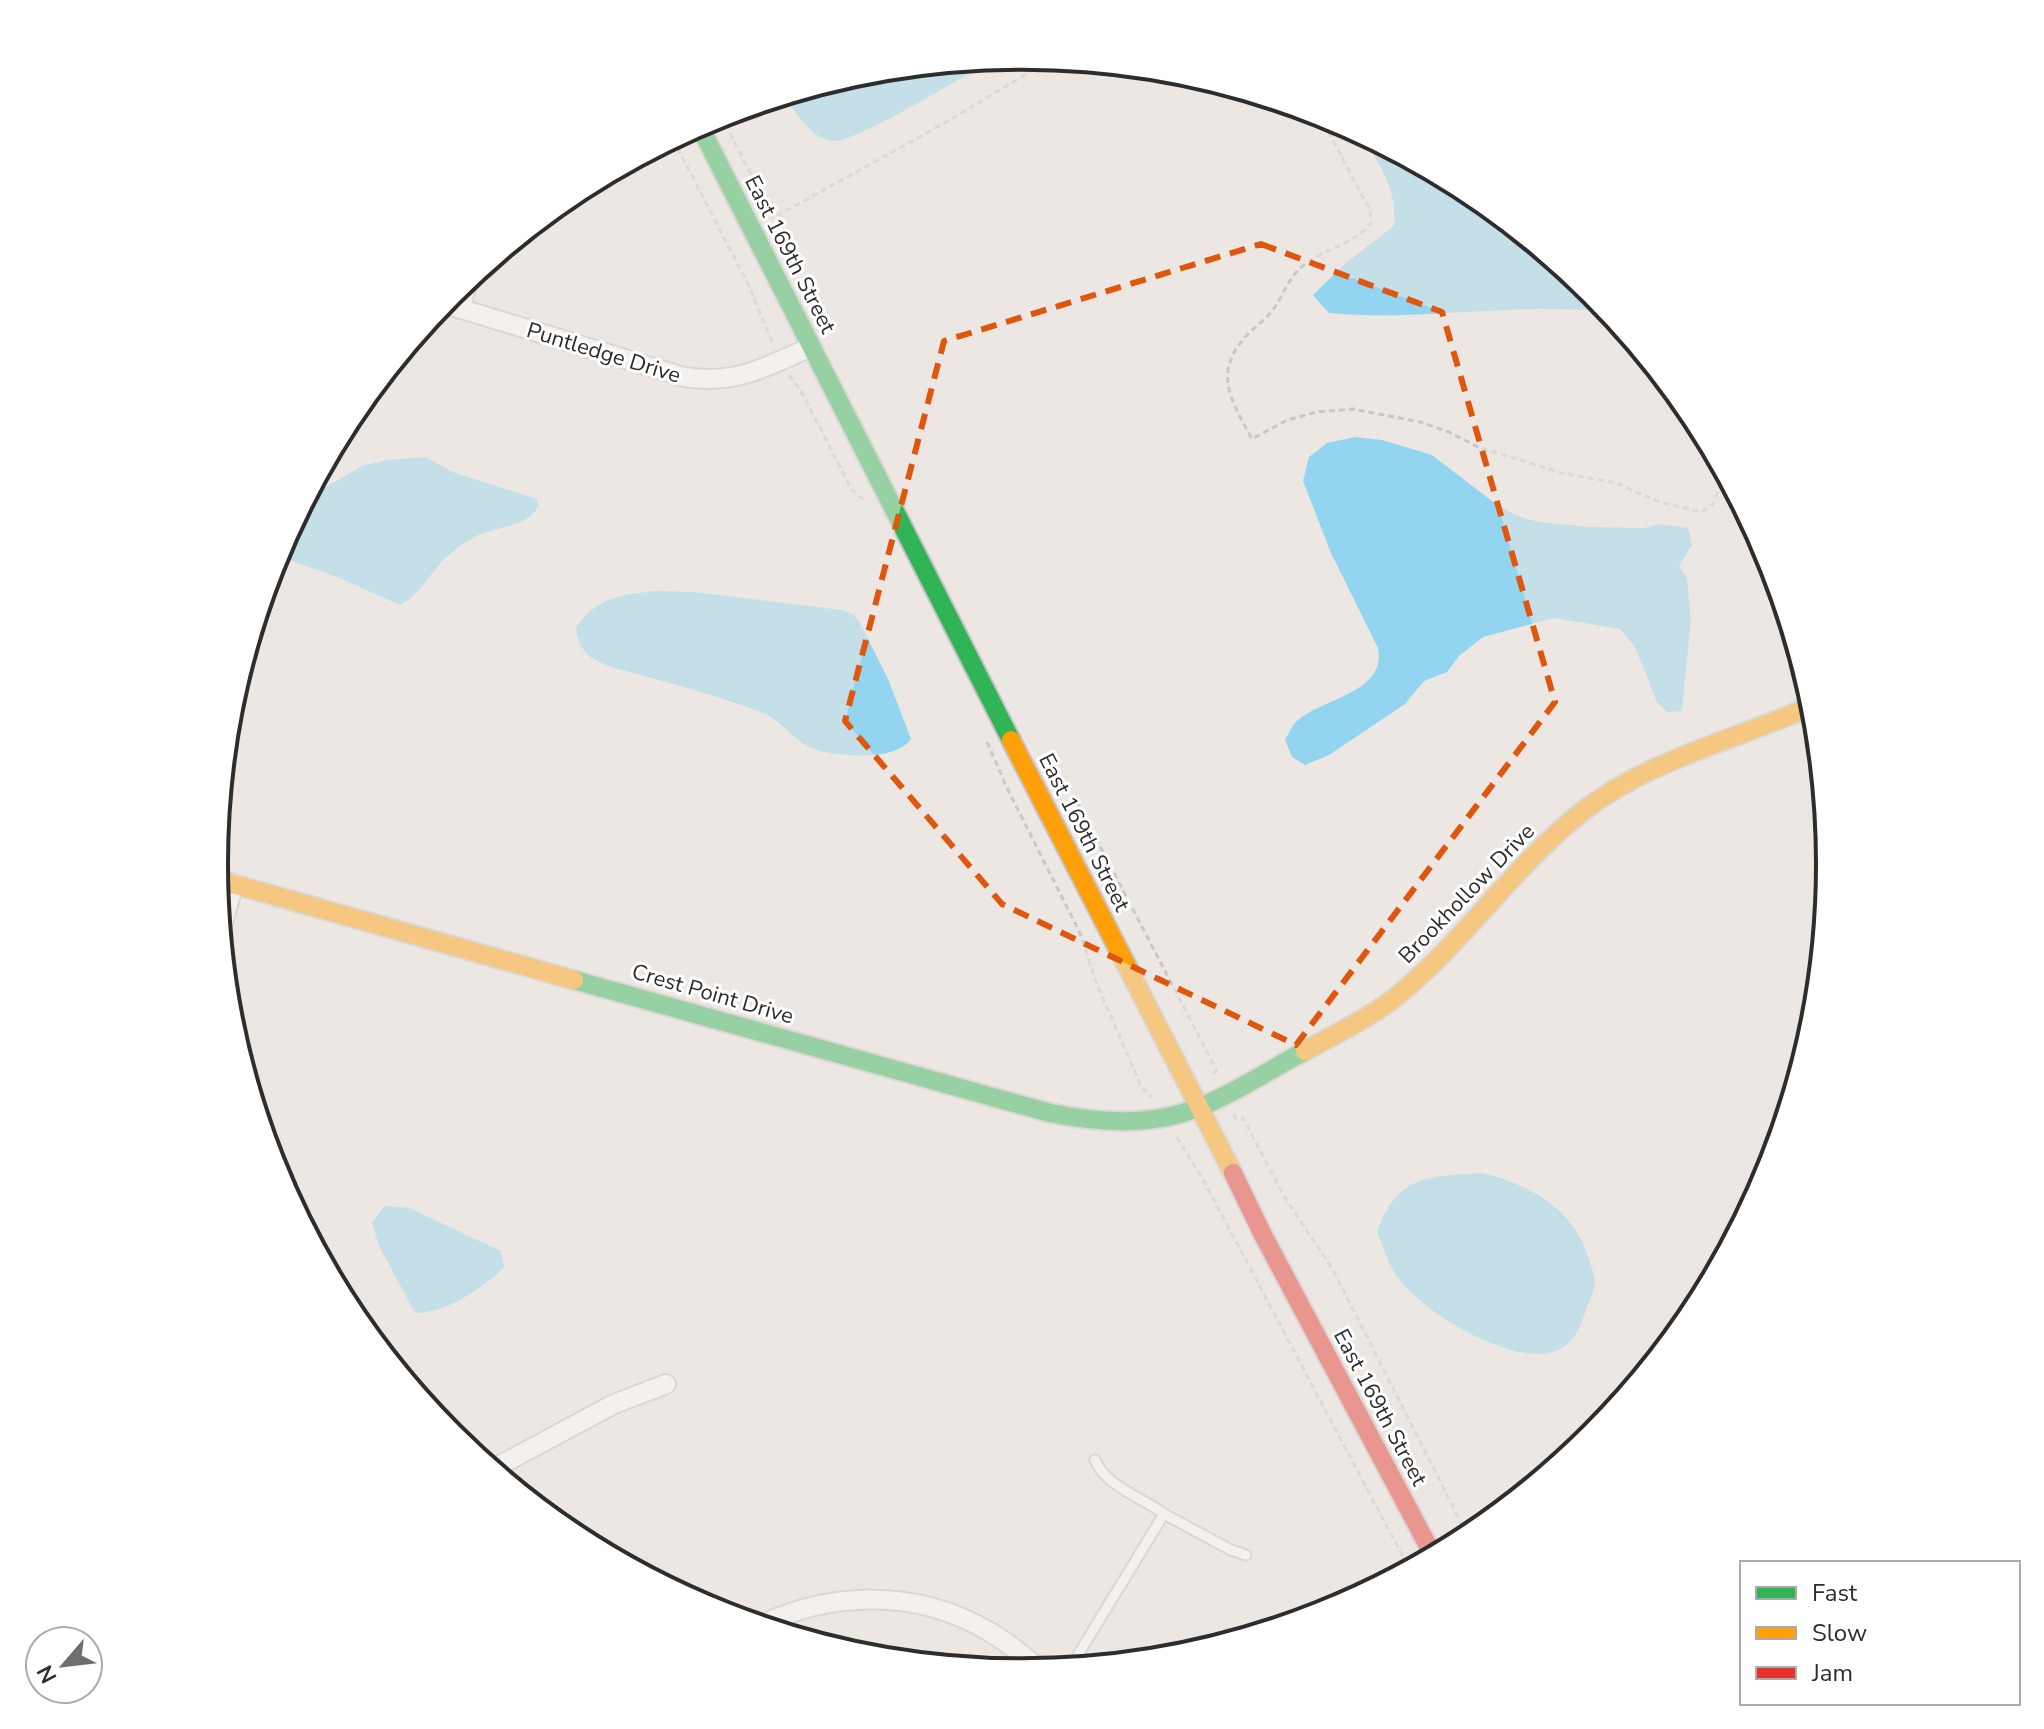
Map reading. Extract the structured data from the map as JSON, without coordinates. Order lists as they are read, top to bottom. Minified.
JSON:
{"streets":{"street":["East 169th Street","Puntledge Drive","Brookhollow Drive","Crest Point Drive"]},"crossings":[["East 169th Street","Puntledge Drive"],["East 169th Street","Brookhollow Drive"],["East 169th Street","Crest Point Drive"],["Brookhollow Drive","Crest Point Drive"]],"legend":["Fast","Slow","Jam"],"north":"bottom left"}
